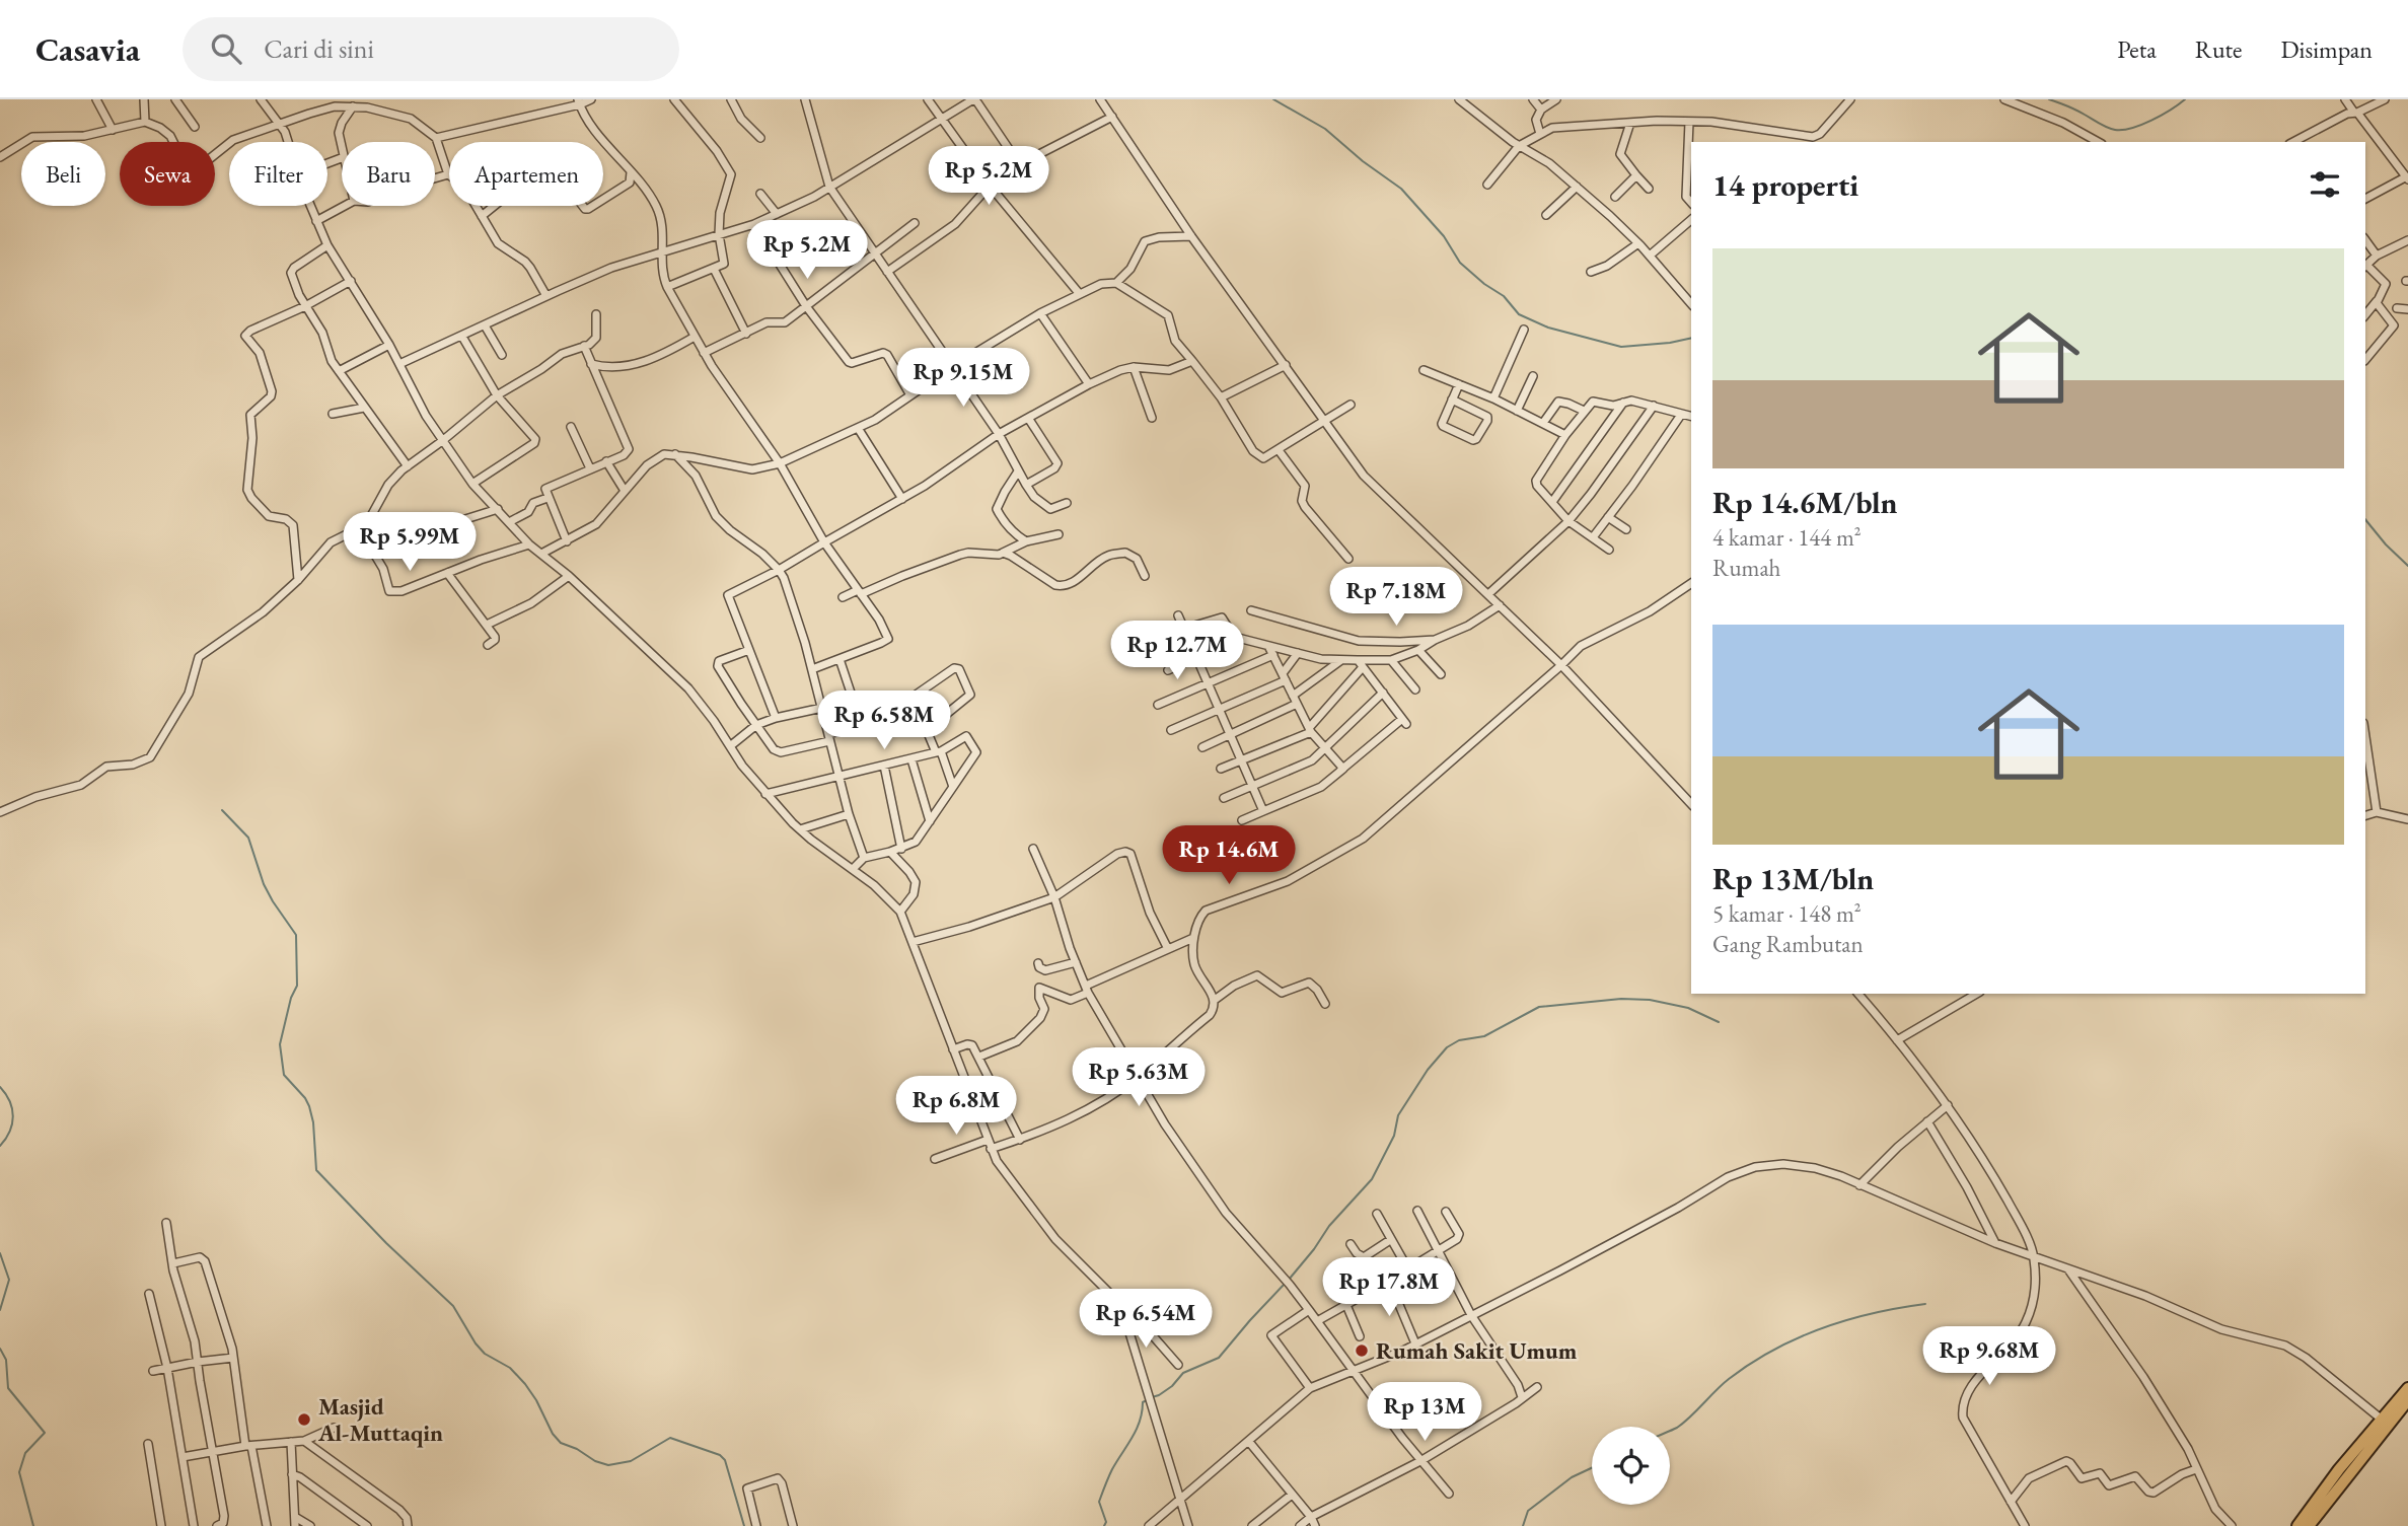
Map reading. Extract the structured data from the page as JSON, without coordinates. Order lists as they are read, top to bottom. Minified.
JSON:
{"places":["Rumah Sakit Umum","Masjid Al-Muttaqin"],"page":{"header":"Casavia","search":"Cari di sini","nav":["Peta","Rute","Disimpan"],"chip":["Beli","Sewa","Filter","Baru","Apartemen"],"heading":"14 properti","price":["Rp 5.2M","Rp 5.2M","Rp 9.15M","Rp 5.99M","Rp 7.18M","Rp 12.7M","Rp 6.58M","Rp 14.6M","Rp 5.63M","Rp 6.8M","Rp 17.8M","Rp 6.54M","Rp 9.68M","Rp 13M"],"list":[{"name":"Rp 14.6M/bln","note":"4 kamar · 144 m² · Rumah"},{"name":"Rp 13M/bln","note":"5 kamar · 148 m² · Gang Rambutan"}]}}
